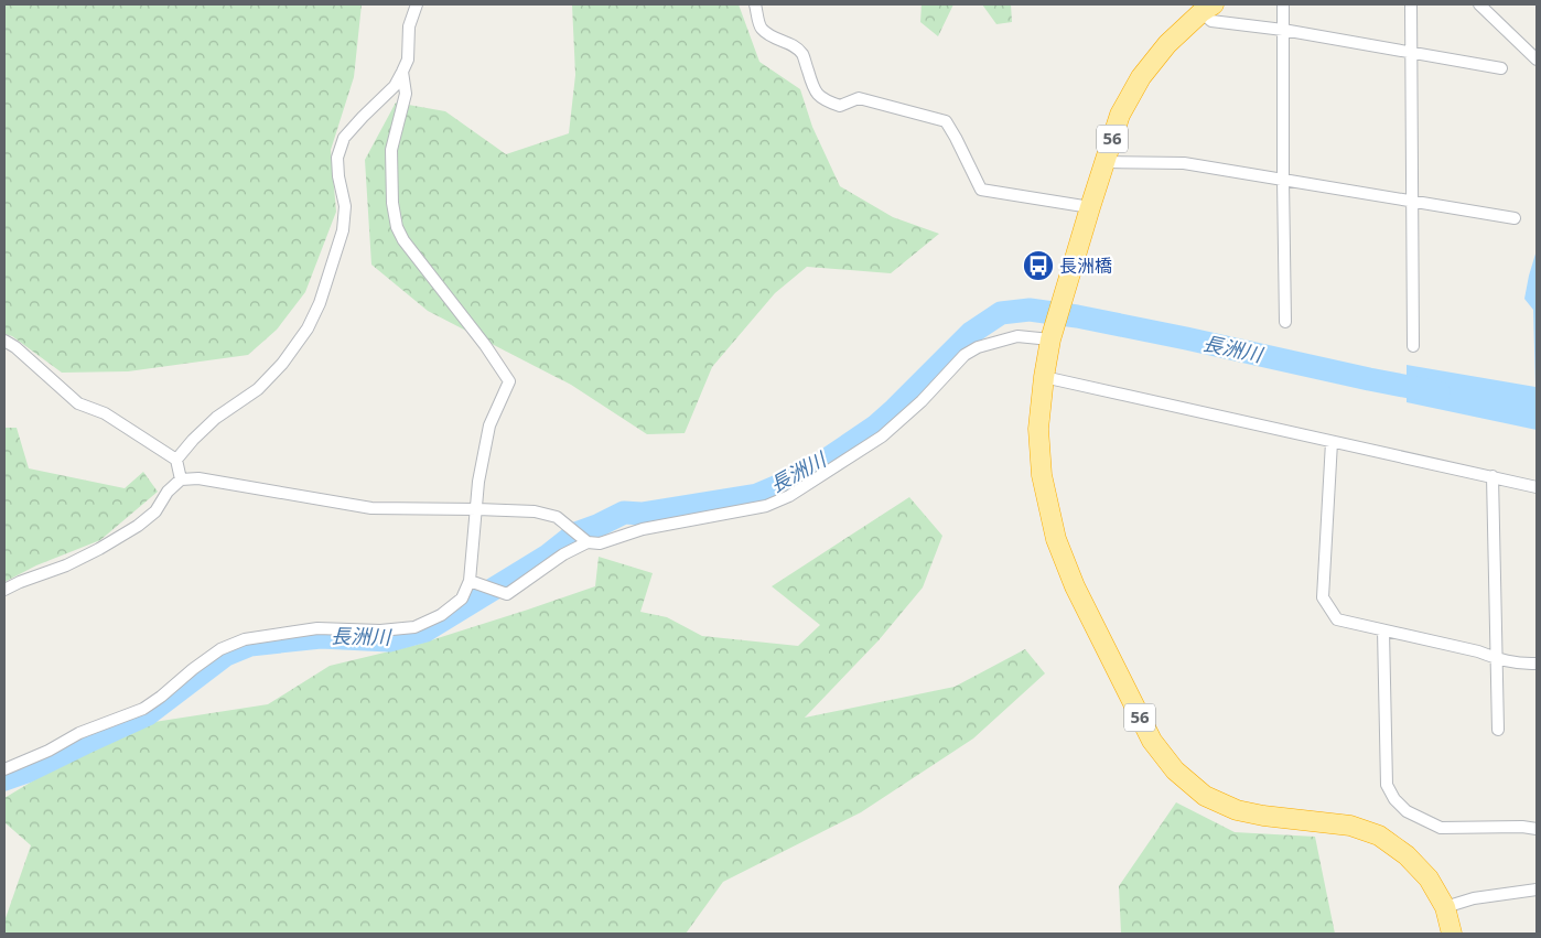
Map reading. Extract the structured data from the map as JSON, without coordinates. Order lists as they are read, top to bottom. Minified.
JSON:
{"streets":{"highway":["56"]},"water":["長洲川"],"places":{"bus stop":["長洲橋"]}}
